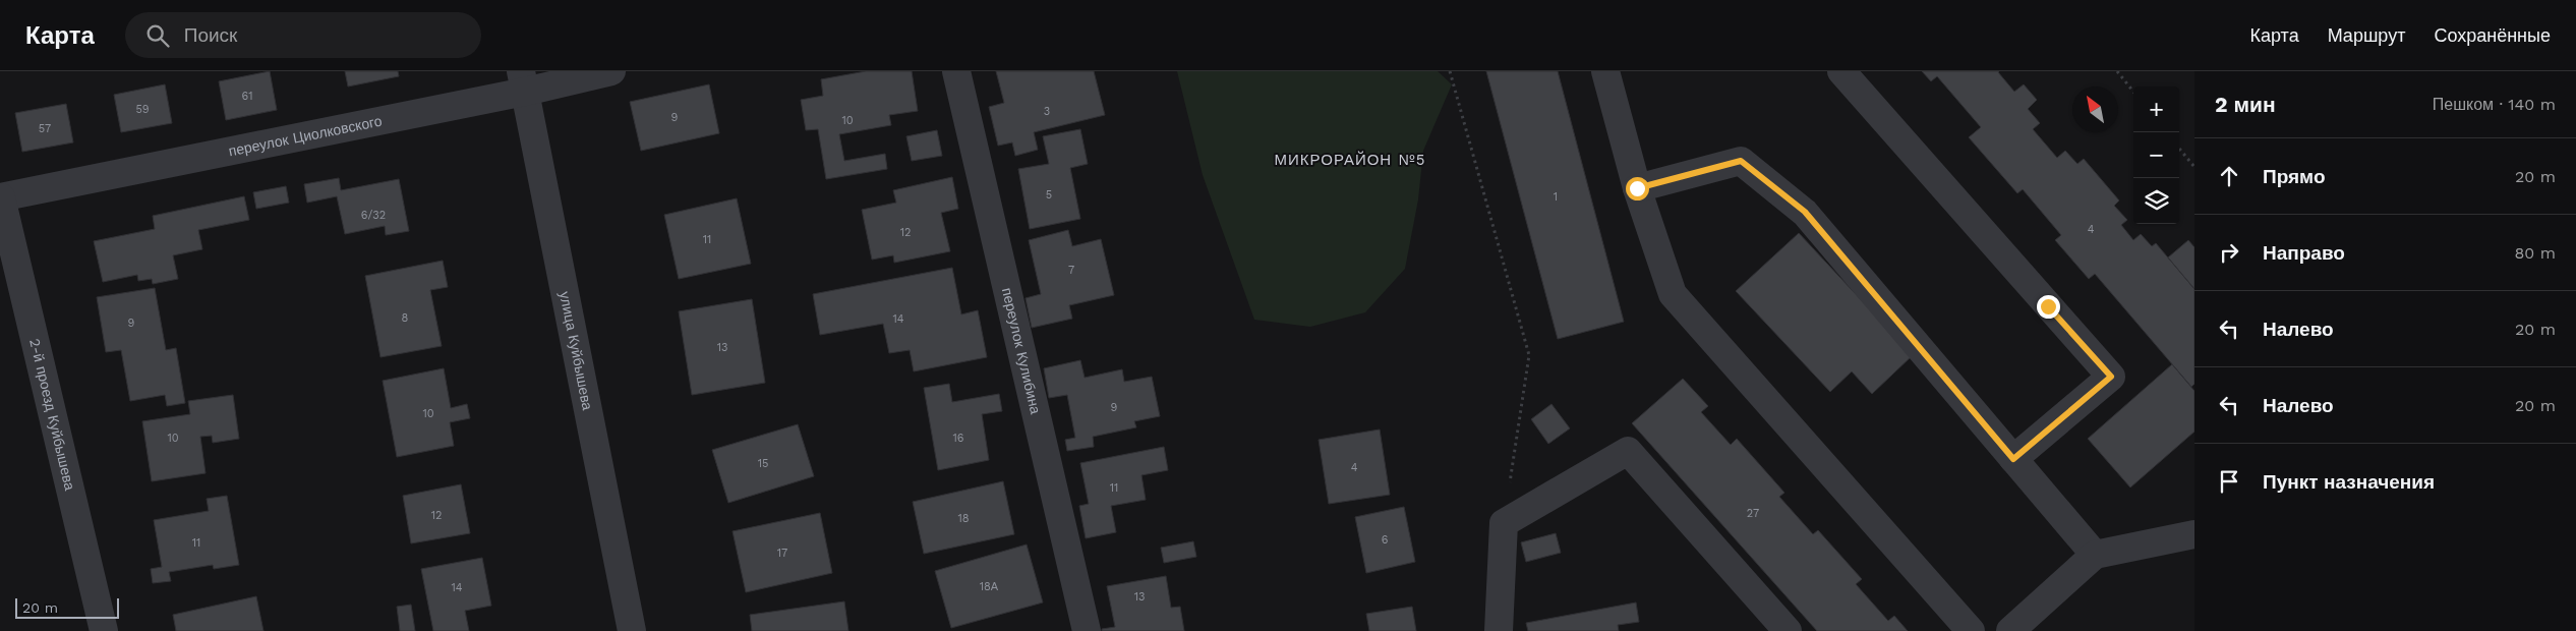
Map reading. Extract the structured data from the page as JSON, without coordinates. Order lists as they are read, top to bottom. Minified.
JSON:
{"streets":{"street":["переулок Циолковского","улица Куйбышева","переулок Кулибина","2-й проезд Куйбышева"]},"crossings":[["переулок Циолковского","улица Куйбышева"],["переулок Циолковского","2-й проезд Куйбышева"]],"districts":["МИКРОРАЙОН №5"],"house_numbers":["61","59","3","9","10","57","5","1","6/32","4","12","11","7","8","14","9","13","9","10","10","16","15","4","11","27","12","18","6","11","17","18А","14","13"],"scale_bar":"20 m","north":"top left","page":{"header":"Карта","search":"Поиск","nav":["Карта","Маршрут","Сохранённые"],"heading":["2 мин","Пешком · 140 m"],"map_buttons":["+","−"],"list":[["Прямо","20 m"],["Направо","80 m"],["Налево","20 m"],["Налево","20 m"],"Пункт назначения"],"scale":"20 m"}}
